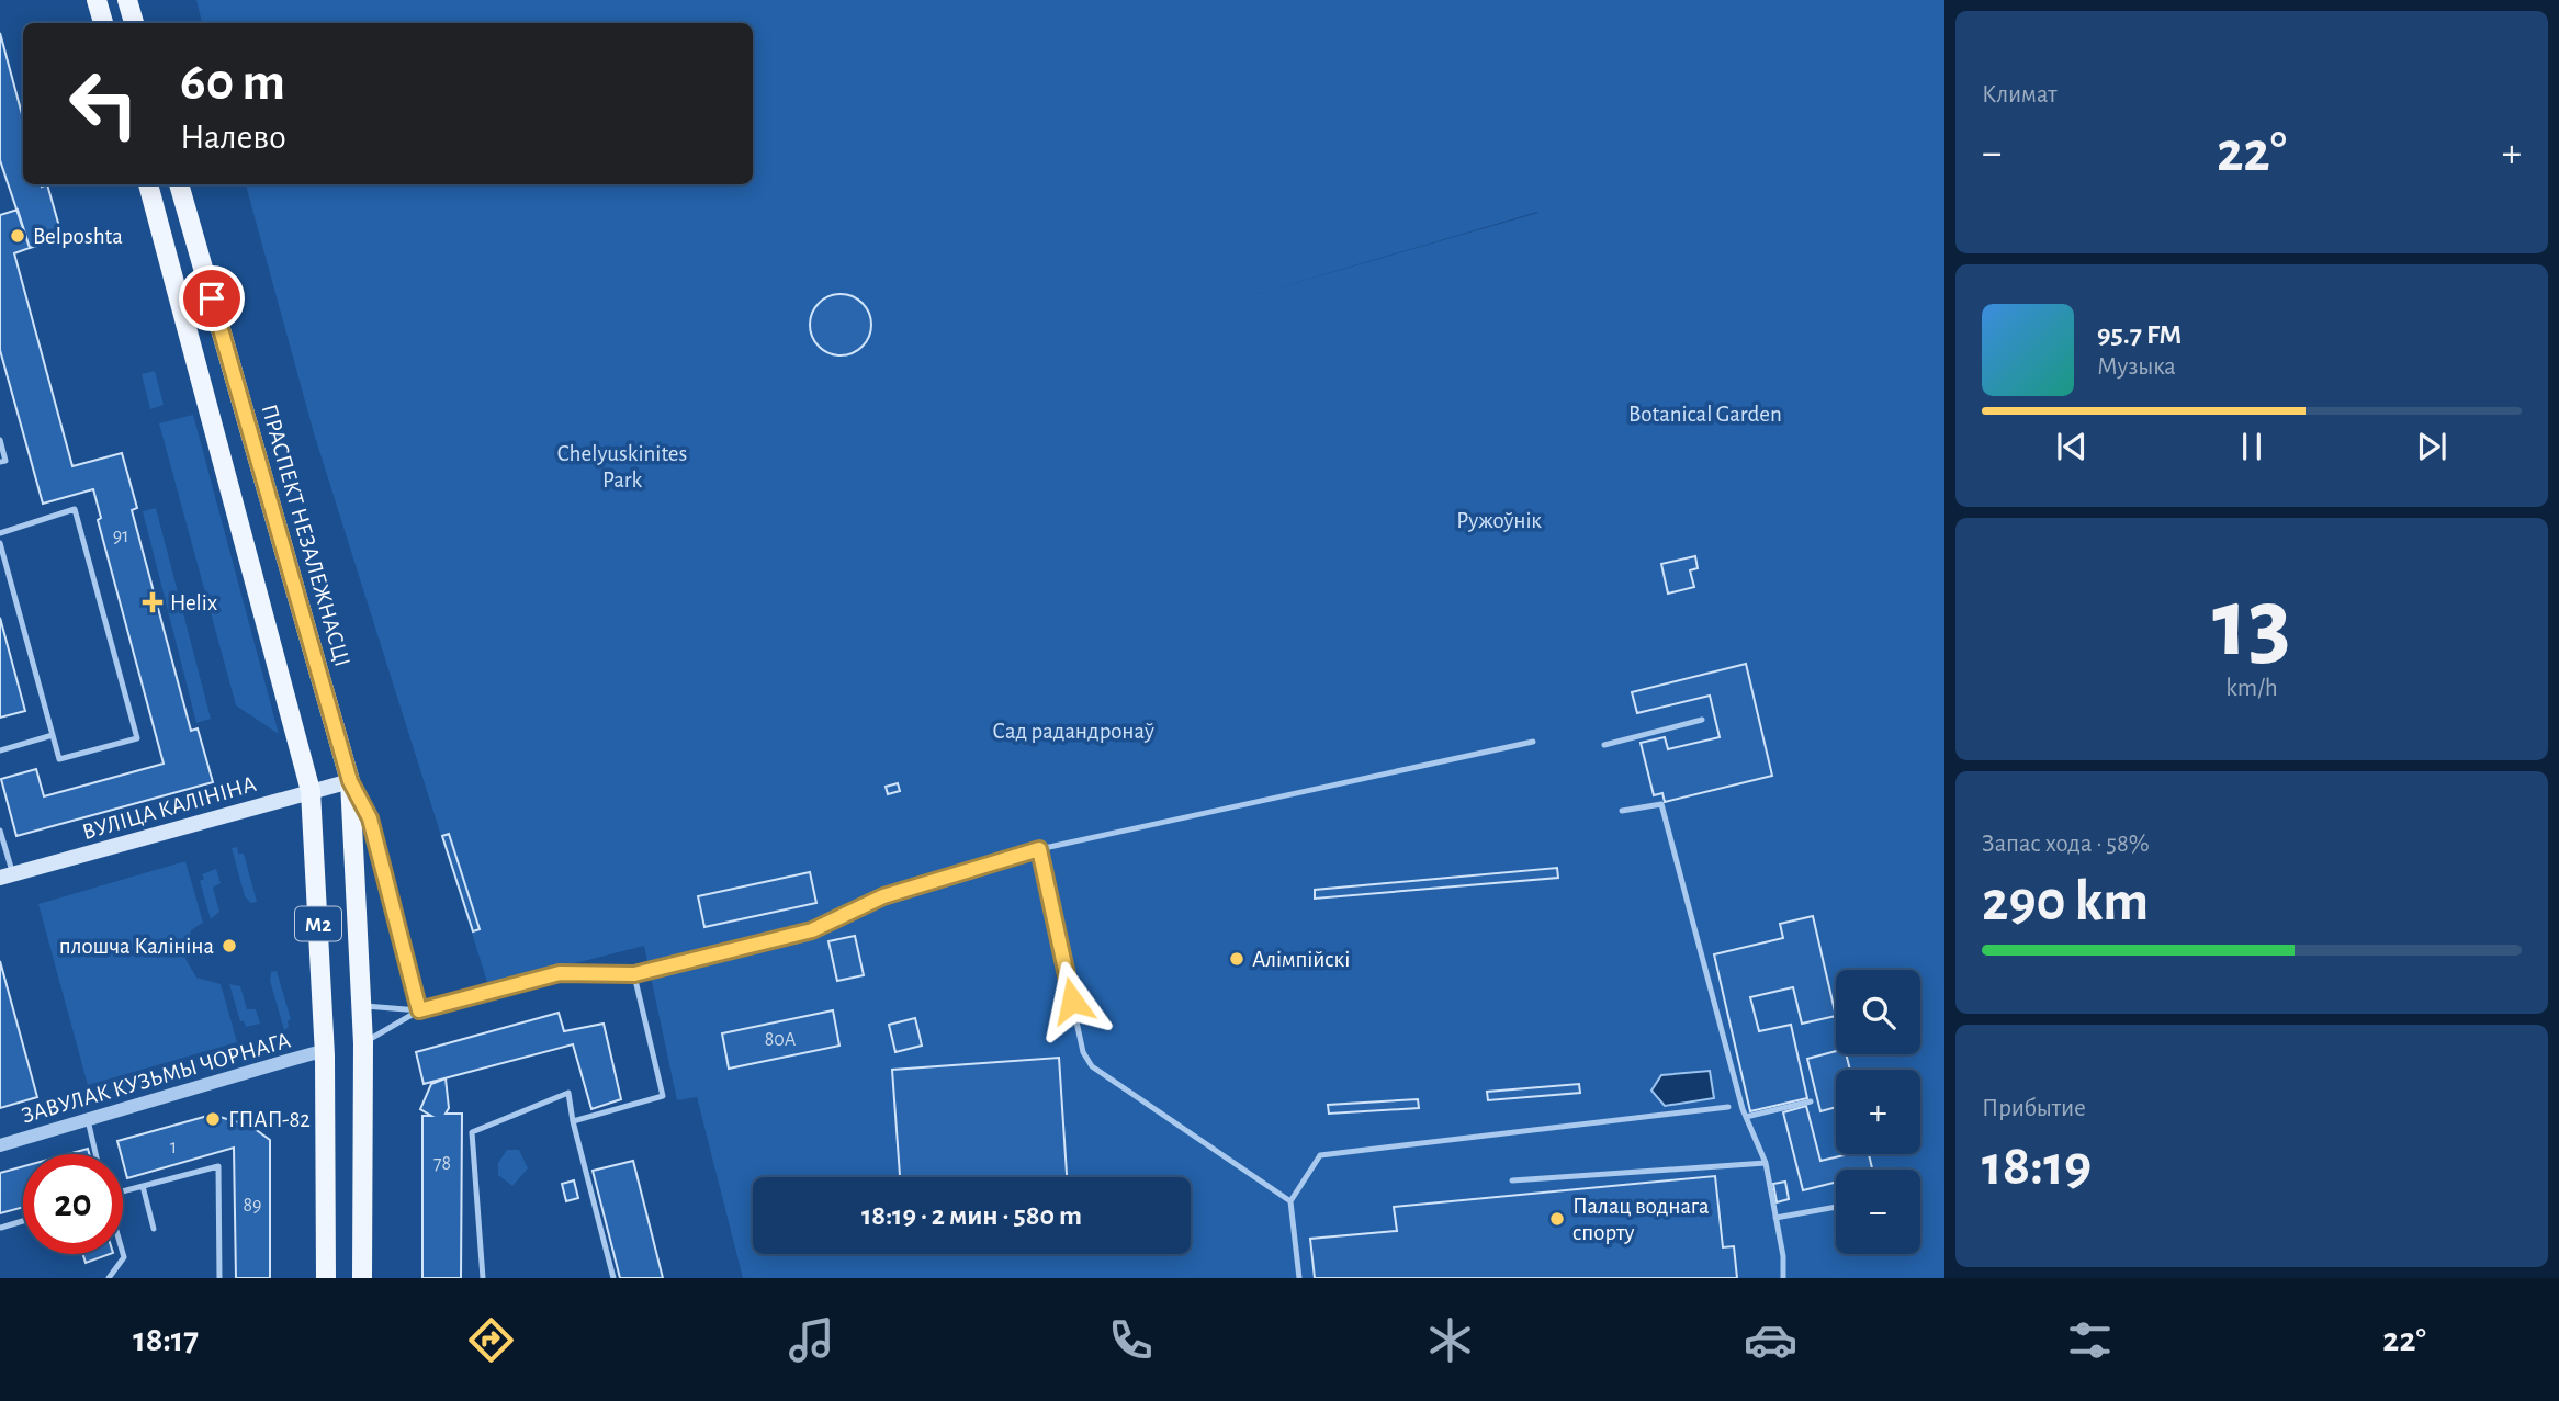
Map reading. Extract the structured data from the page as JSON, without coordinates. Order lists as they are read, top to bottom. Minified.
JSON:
{"streets":{"main road":["ПРАСПЕКТ НЕЗАЛЕЖНАСЦІ","ВУЛІЦА КАЛІНІНА","М2"],"street":["ЗАВУЛАК КУЗЬМЫ ЧОРНАГА"]},"crossings":[["ПРАСПЕКТ НЕЗАЛЕЖНАСЦІ","ВУЛІЦА КАЛІНІНА"],["ВУЛІЦА КАЛІНІНА","М2"],["М2","ЗАВУЛАК КУЗЬМЫ ЧОРНАГА"]],"parks":["Botanical Garden","Chelyuskinites Park","Ружоўнік","Сад радандронаў"],"places":{"other":["Belposhta","плошча Калініна","Алімпійскі","ГПАП-82","Палац воднага спорту"],"health":["Helix"]},"house_numbers":["91","80А","1","78","89"],"page":{"tile":["Климат",["13","km/h"],["Запас хода · 58%","290 km"],["Прибытие","18:19"]],"turn":["60 m","Налево"],"heat":["−","22°","+"],"song":["95.7 FM","Музыка"],"map_buttons":["+","−"],"limit":"20","trip":"18:19 · 2 мин · 580 m","tabs":["18:17","22°"]}}
